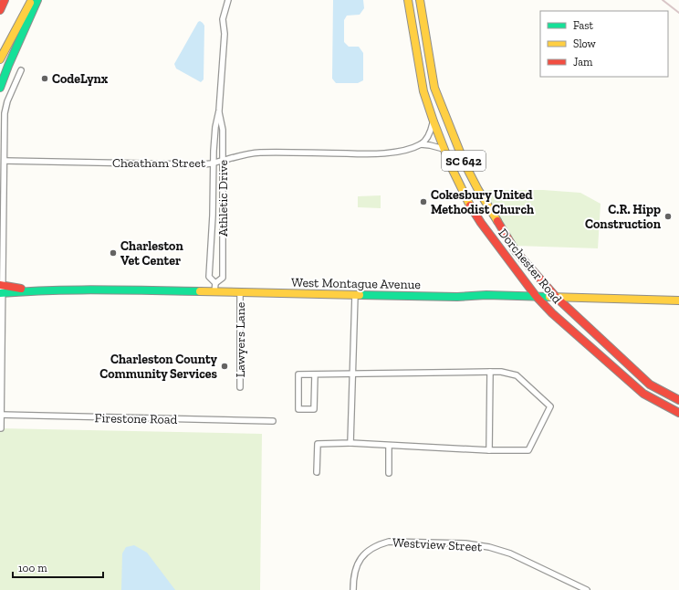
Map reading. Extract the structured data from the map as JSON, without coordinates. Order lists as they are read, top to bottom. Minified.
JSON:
{"streets":{"main road":["SC 642","Dorchester Road","West Montague Avenue"],"street":["Cheatham Street","Athletic Drive","Lawyers Lane","Firestone Road","Westview Street"]},"crossings":[["Cheatham Street","Athletic Drive"],["Cheatham Street","Dorchester Road"],["Athletic Drive","West Montague Avenue"],["Dorchester Road","West Montague Avenue"],["West Montague Avenue","Lawyers Lane"]],"places":["CodeLynx","Cokesbury United Methodist Church","C.R. Hipp Construction","Charleston Vet Center","Charleston County Community Services"],"legend":["Fast","Slow","Jam"],"scale_bar":"100 m"}
